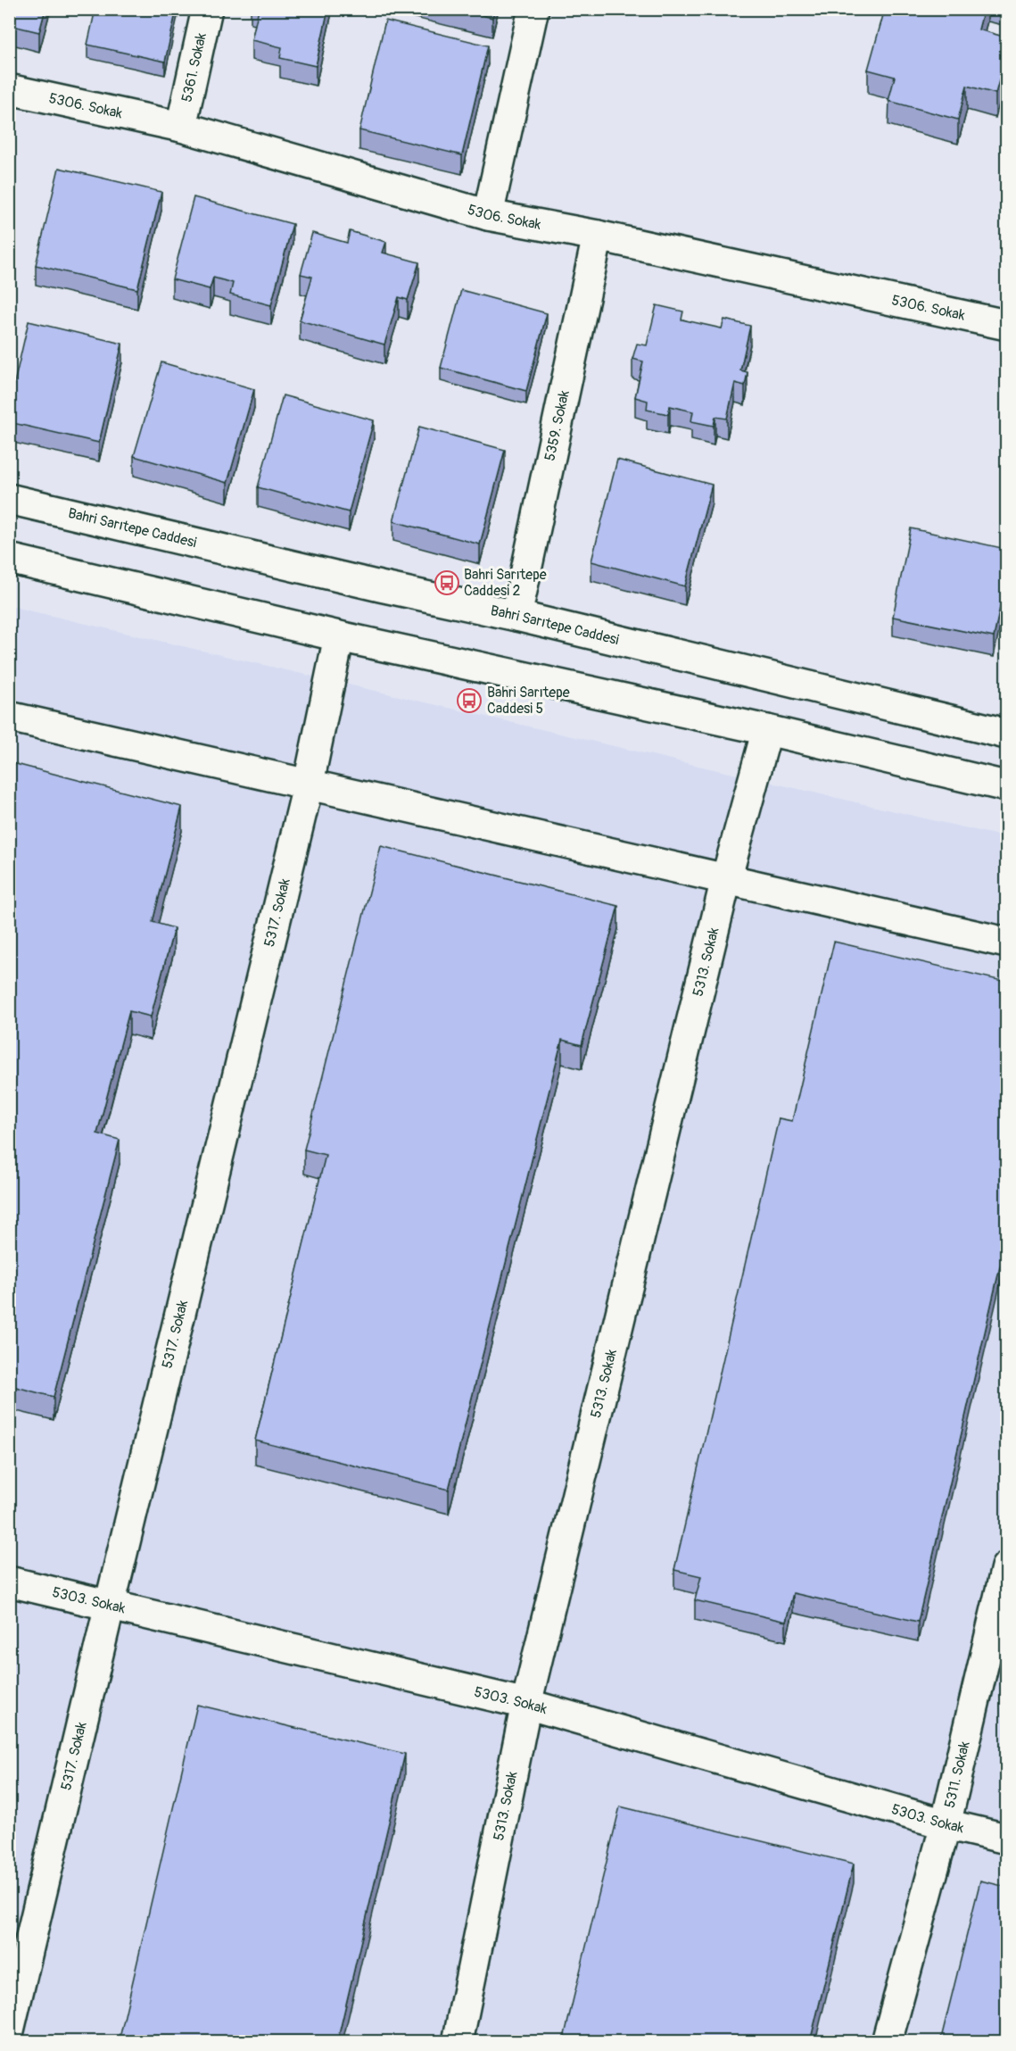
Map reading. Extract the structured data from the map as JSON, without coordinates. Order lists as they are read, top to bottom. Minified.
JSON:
{"streets":{"street":["5361. Sokak","5306. Sokak","5359. Sokak","Bahri Sarıtepe Caddesi","5317. Sokak","5313. Sokak","5303. Sokak","5311. Sokak"]},"crossings":[["5361. Sokak","5306. Sokak"],["5306. Sokak","5359. Sokak"],["5359. Sokak","Bahri Sarıtepe Caddesi"],["5317. Sokak","5303. Sokak"],["5313. Sokak","5303. Sokak"],["5303. Sokak","5311. Sokak"]],"places":{"bus stop":["Bahri Sarıtepe Caddesi 2","Bahri Sarıtepe Caddesi 5"]}}
